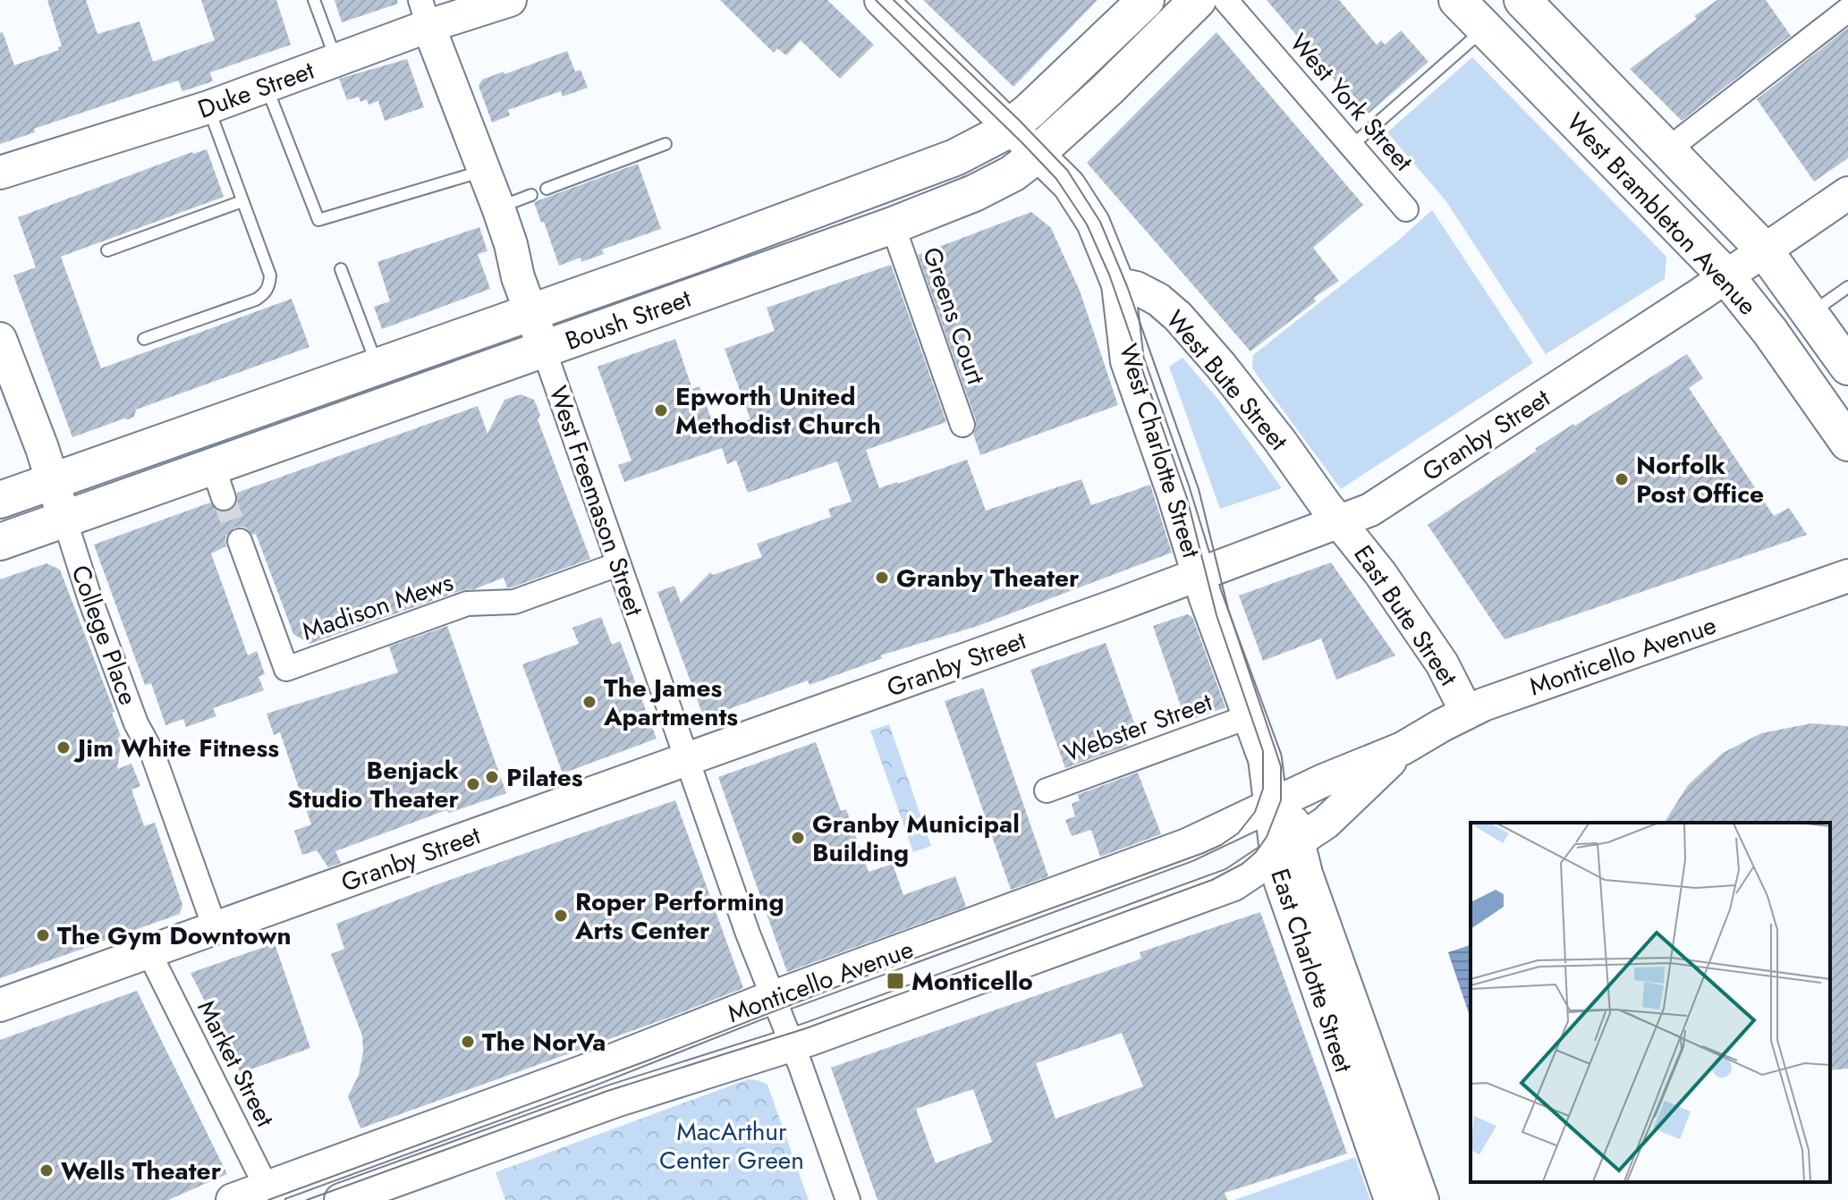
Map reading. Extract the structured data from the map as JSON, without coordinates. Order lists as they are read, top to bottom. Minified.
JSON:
{"streets":{"main road":["West Brambleton Avenue","Boush Street"],"street":["Duke Street","West York Street","Greens Court","West Bute Street","Granby Street","West Charlotte Street","West Freemason Street","Madison Mews","East Bute Street","College Place","Monticello Avenue","Webster Street","East Charlotte Street","Market Street"]},"crossings":[["Duke Street","West Freemason Street"],["West Brambleton Avenue","Granby Street"],["Greens Court","Boush Street"],["Boush Street","West Freemason Street"],["Boush Street","College Place"],["West Bute Street","Granby Street"],["West Bute Street","West Charlotte Street"],["West Bute Street","East Bute Street"],["Granby Street","West Charlotte Street"],["Granby Street","West Freemason Street"],["Granby Street","East Bute Street"],["Granby Street","College Place"],["Granby Street","East Charlotte Street"],["Granby Street","Market Street"],["West Charlotte Street","East Charlotte Street"],["West Freemason Street","Madison Mews"],["West Freemason Street","Monticello Avenue"],["East Bute Street","Monticello Avenue"],["Monticello Avenue","East Charlotte Street"],["Monticello Avenue","Market Street"],["Webster Street","East Charlotte Street"]],"parks":["MacArthur Center Green"],"places":{"other":["Epworth United Methodist Church","Norfolk Post Office","Granby Theater","The James Apartments","Jim White Fitness","Pilates","Benjack Studio Theater","Granby Municipal Building","Roper Performing Arts Center","The Gym Downtown","The NorVa","Wells Theater"],"transit":["Monticello"]}}
